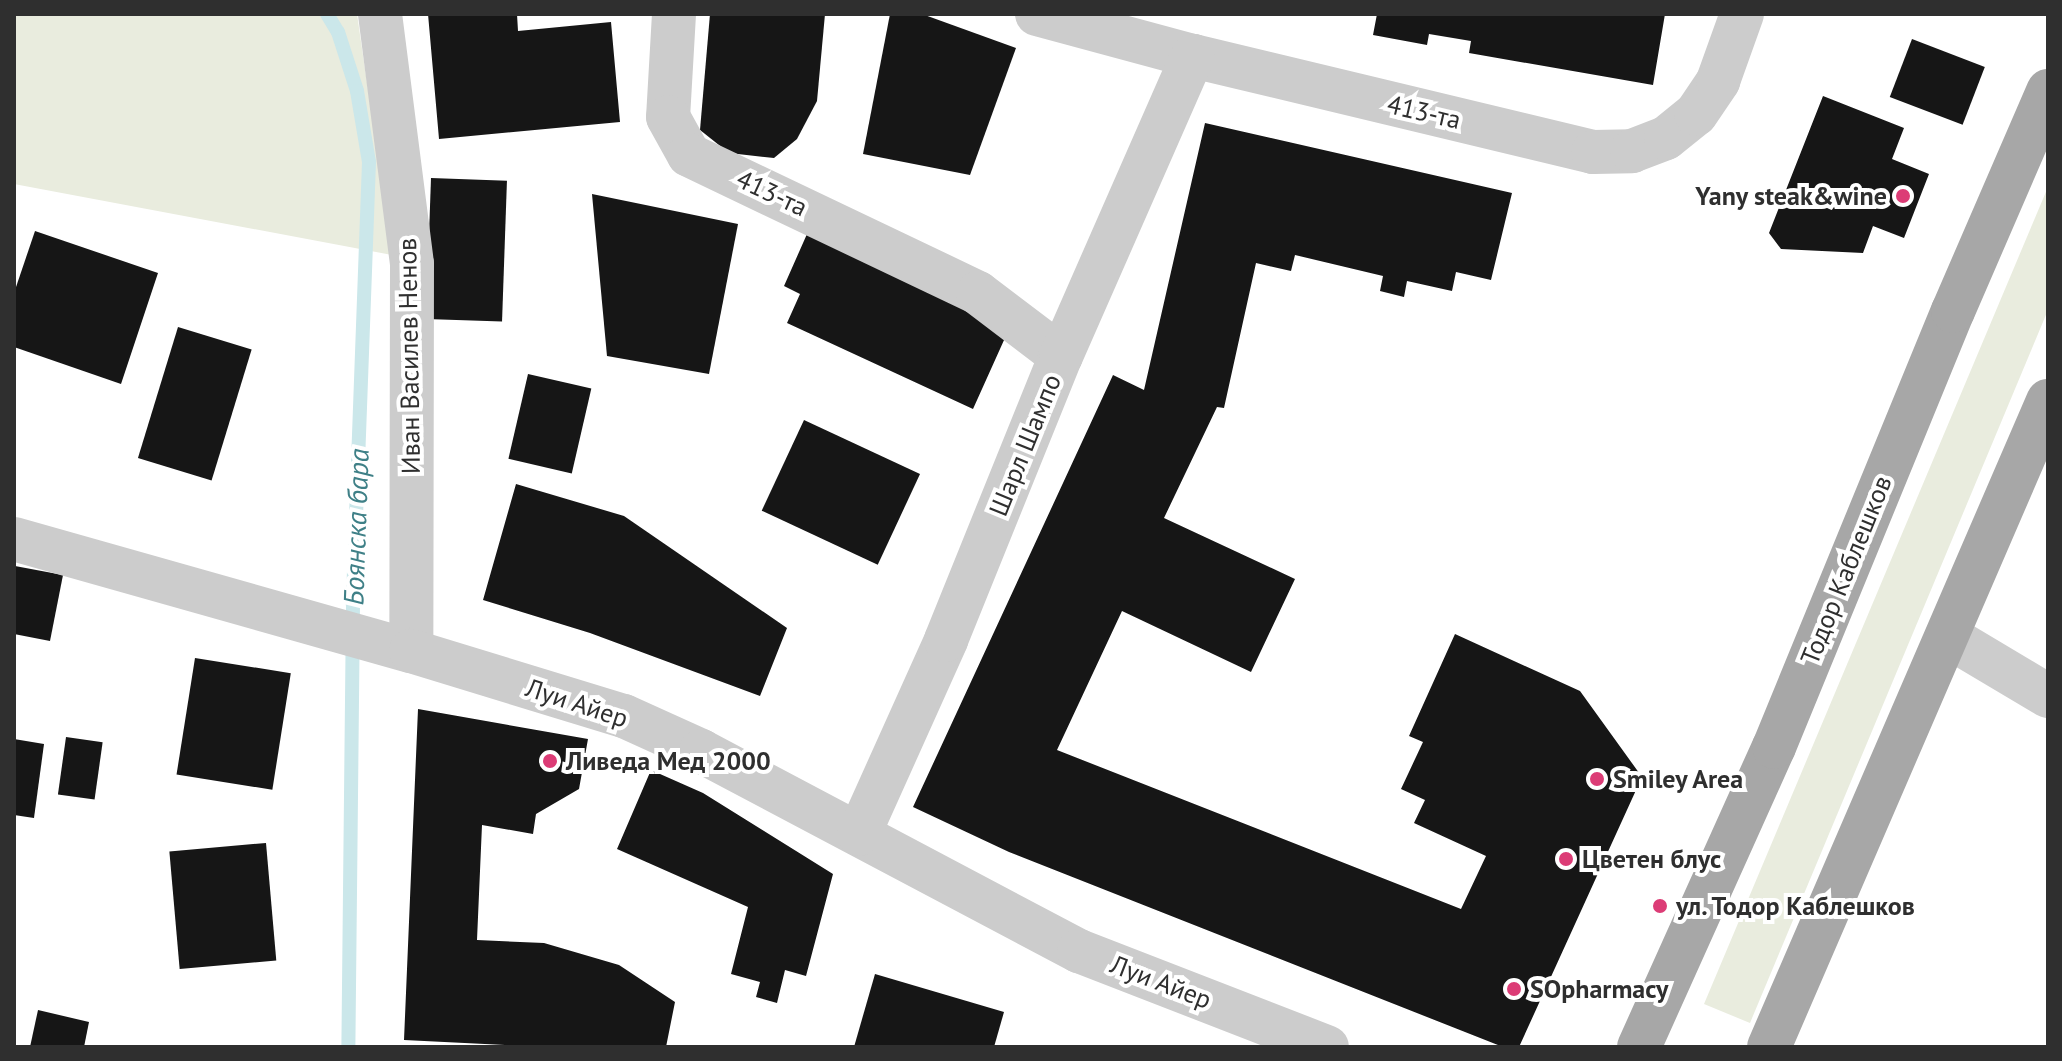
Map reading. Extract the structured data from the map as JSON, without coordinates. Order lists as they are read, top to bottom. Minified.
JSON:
{"streets":{"main road":["Тодор Каблешков"],"street":["413-та","Иван Василев Ненов","Шарл Шампо","Луи Айер"]},"crossings":[["413-та","Шарл Шампо"],["Иван Василев Ненов","Луи Айер"],["Шарл Шампо","Луи Айер"]],"water":["Боянска бара"],"places":["Yany steak&wine","Ливеда Мед 2000","Smiley Area","Цветен блус","ул. Тодор Каблешков","SOpharmacy"]}
